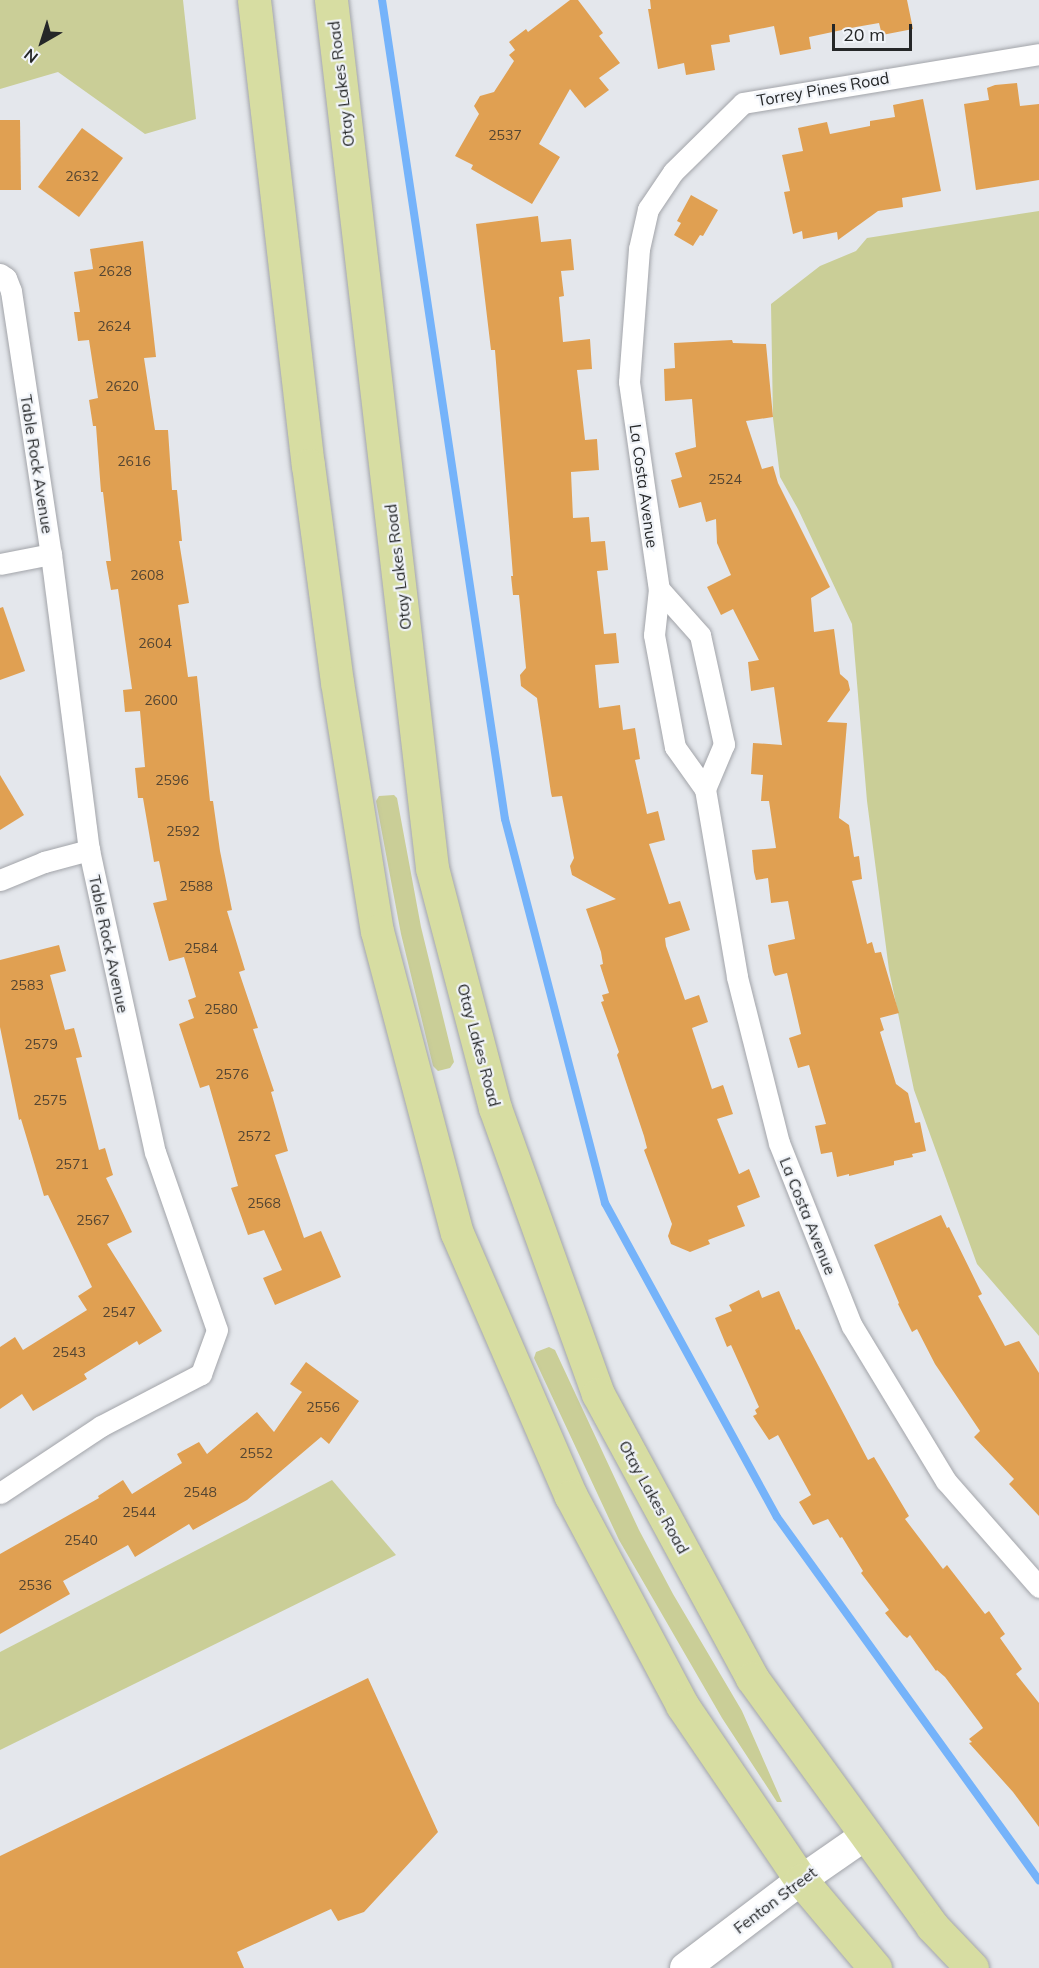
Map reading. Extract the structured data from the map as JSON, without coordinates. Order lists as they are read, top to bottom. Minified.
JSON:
{"streets":{"main road":["Otay Lakes Road"],"street":["Torrey Pines Road","Table Rock Avenue","La Costa Avenue","Fenton Street"]},"crossings":[["Otay Lakes Road","Fenton Street"],["Torrey Pines Road","La Costa Avenue"]],"house_numbers":["2537","2632","2628","2624","2620","2616","2524","2608","2604","2600","2596","2592","2588","2584","2583","2580","2579","2576","2575","2572","2571","2568","2567","2547","2543","2556","2552","2548","2544","2540","2536"],"scale_bar":"20 m","north":"bottom left"}
